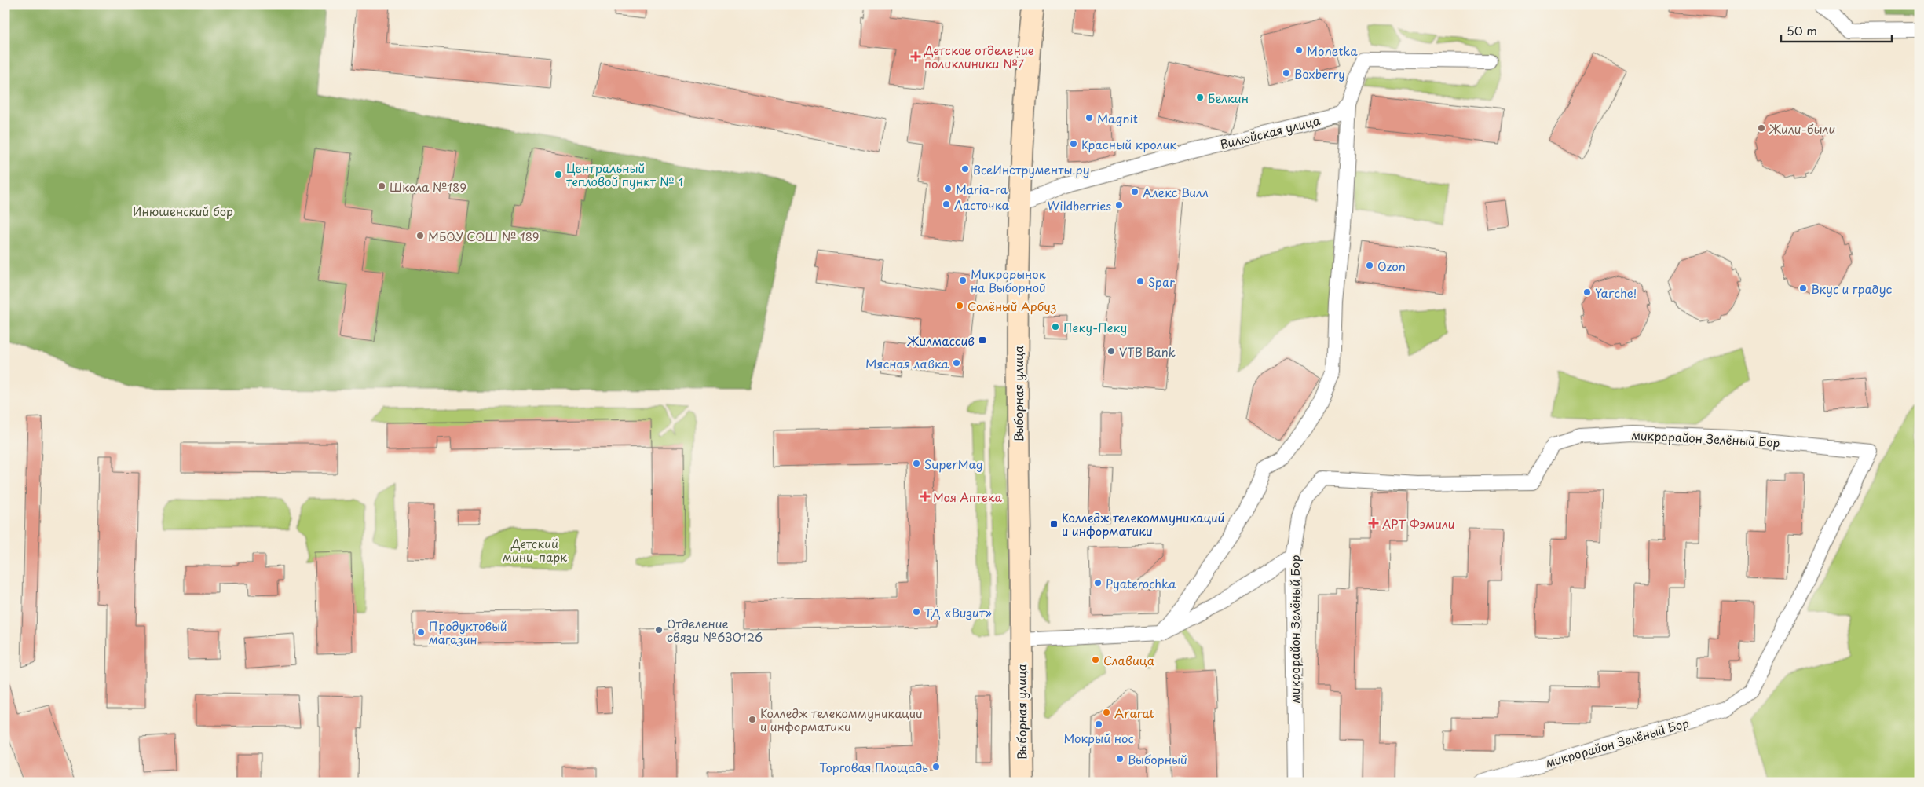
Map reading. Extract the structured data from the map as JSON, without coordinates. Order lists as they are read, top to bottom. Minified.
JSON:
{"streets":{"main road":["Выборная улица"],"street":["Вилюйская улица","микрорайон Зелёный Бор"]},"crossings":[["Вилюйская улица","Выборная улица"]],"parks":["Инюшенский бор","Детский мини-парк"],"places":{"other":["Monetka","Boxberry","Белкин","Magnit","Жили-были","Красный кролик","ВсеИнструменты.ру","Центральный тепловой пункт № 1","Школа №189","Maria-ra","Алекс Вилл","Ласточка","Wildberries","МБОУ СОШ № 189","Ozon","Микрорынок на Выборной","Spar","Вкус и градус","Yarche!","Солёный Арбуз","Пеку-Пеку","VTB Bank","Мясная лавка","SuperMag","Pyaterochka","ТД «Визит»","Отделение связи №630126","Продуктовый магазин","Славица","Ararat","Колледж телекоммуникации и информатики","Мокрый нос","Выборный","Торговая Площадь"],"health":["Детское отделение поликлиники №7","Моя Аптека","АРТ Фэмили"],"transit":["Жилмассив","Колледж телекоммуникаций и информатики"]},"scale_bar":"50 m"}
